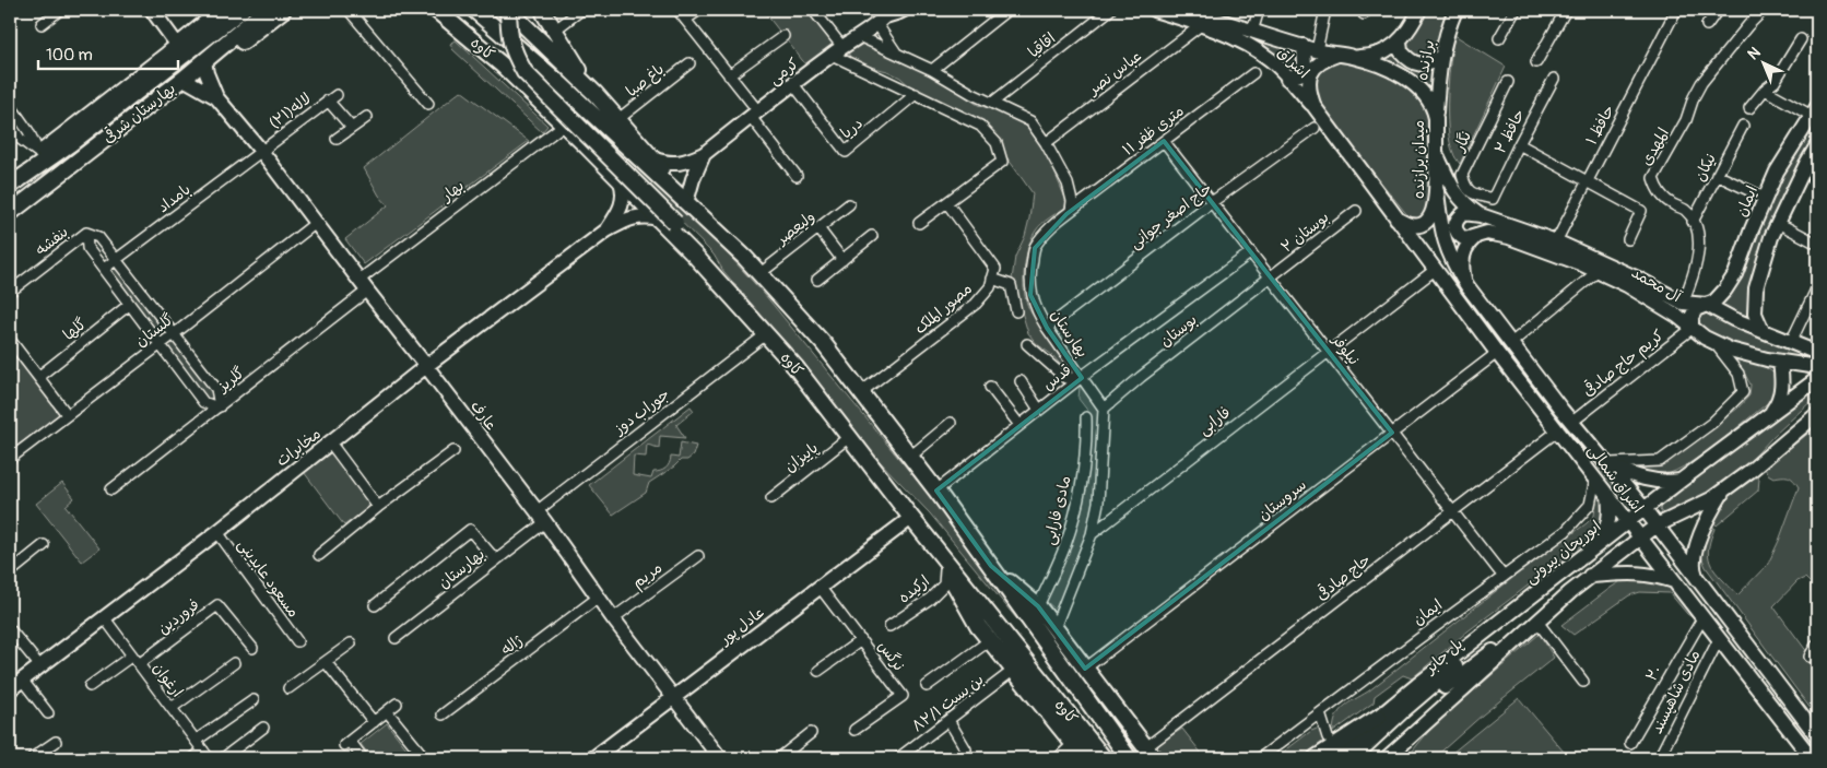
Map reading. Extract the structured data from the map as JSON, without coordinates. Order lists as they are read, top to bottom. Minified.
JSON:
{"streets":{"main road":["کاوه","برازنده","اشراق","کرمی","بهارستان شرقی","میدان برازنده","ایمان","آل محمد","عارف","مخابرات","اشراق شمالی","ابوریحان بیرونی","عادل پور","پل جابر"],"street":["اقاقیا","عباس نصر","باغ صبا","لاله(۲۱)","حافظ ۱","دریا","۱۱ متری ظفر","حافظ ۲","نگار","المهدی","نیکان","بهار","بامداد","حاج اصغر جوانی","ولیعصر","بوستان ۲","بنفشه","مصور الملک","گلها","گلستان","بوستان","بهارستان","نیلوفر","کریم حاج صادقی","قدس","گلریز","جوراب دوز","فارابی","پاییزان","سروستان","مادی فارابی","مریم","حاج صادقی","مسعود عابدینی","ارکیده","فروردین","ژاله","نرگس","۲۰","ارغوان","مادی شاهپسند","بن بست ۸۲/۱"]},"crossings":[["کاوه","کرمی"],["کاوه","بهار"],["کاوه","ولیعصر"],["کاوه","مصور الملک"],["کاوه","قدس"],["کاوه","جوراب دوز"],["کاوه","پاییزان"],["کاوه","عادل پور"],["برازنده","اشراق"],["برازنده","میدان برازنده"],["اشراق","عباس نصر"],["اشراق","میدان برازنده"],["کرمی","دریا"],["لاله(۲۱)","بامداد"],["لاله(۲۱)","عارف"],["حافظ ۱","آل محمد"],["۱۱ متری ظفر","بهارستان"],["۱۱ متری ظفر","نیلوفر"],["حافظ ۲","نگار"],["المهدی","نیکان"],["میدان برازنده","اشراق شمالی"],["بهار","گلریز"],["بهار","عارف"],["بامداد","عارف"],["ایمان","آل محمد"],["ایمان","نیلوفر"],["ایمان","کریم حاج صادقی"],["ایمان","اشراق شمالی"],["حاج اصغر جوانی","بهارستان"],["حاج اصغر جوانی","نیلوفر"],["بوستان ۲","بوستان"],["بوستان ۲","نیلوفر"],["آل محمد","کریم حاج صادقی"],["گلستان","عارف"],["بوستان","بهارستان"],["بوستان","نیلوفر"],["بهارستان","قدس"],["بهارستان","جوراب دوز"],["بهارستان","عارف"],["نیلوفر","قدس"],["نیلوفر","فارابی"],["نیلوفر","سروستان"],["نیلوفر","حاج صادقی"],["کریم حاج صادقی","اشراق شمالی"],["گلریز","عارف"],["جوراب دوز","عارف"],["عارف","مخابرات"],["عارف","مریم"],["عارف","عادل پور"],["عارف","ژاله"],["فارابی","اشراق شمالی"],["مخابرات","مسعود عابدینی"],["مخابرات","ارغوان"],["اشراق شمالی","سروستان"],["اشراق شمالی","ابوریحان بیرونی"],["اشراق شمالی","حاج صادقی"],["اشراق شمالی","۲۰"],["اشراق شمالی","مادی شاهپسند"],["ابوریحان بیرونی","پل جابر"],["فروردین","ارغوان"],["عادل پور","نرگس"]],"scale_bar":"100 m","north":"top left"}
